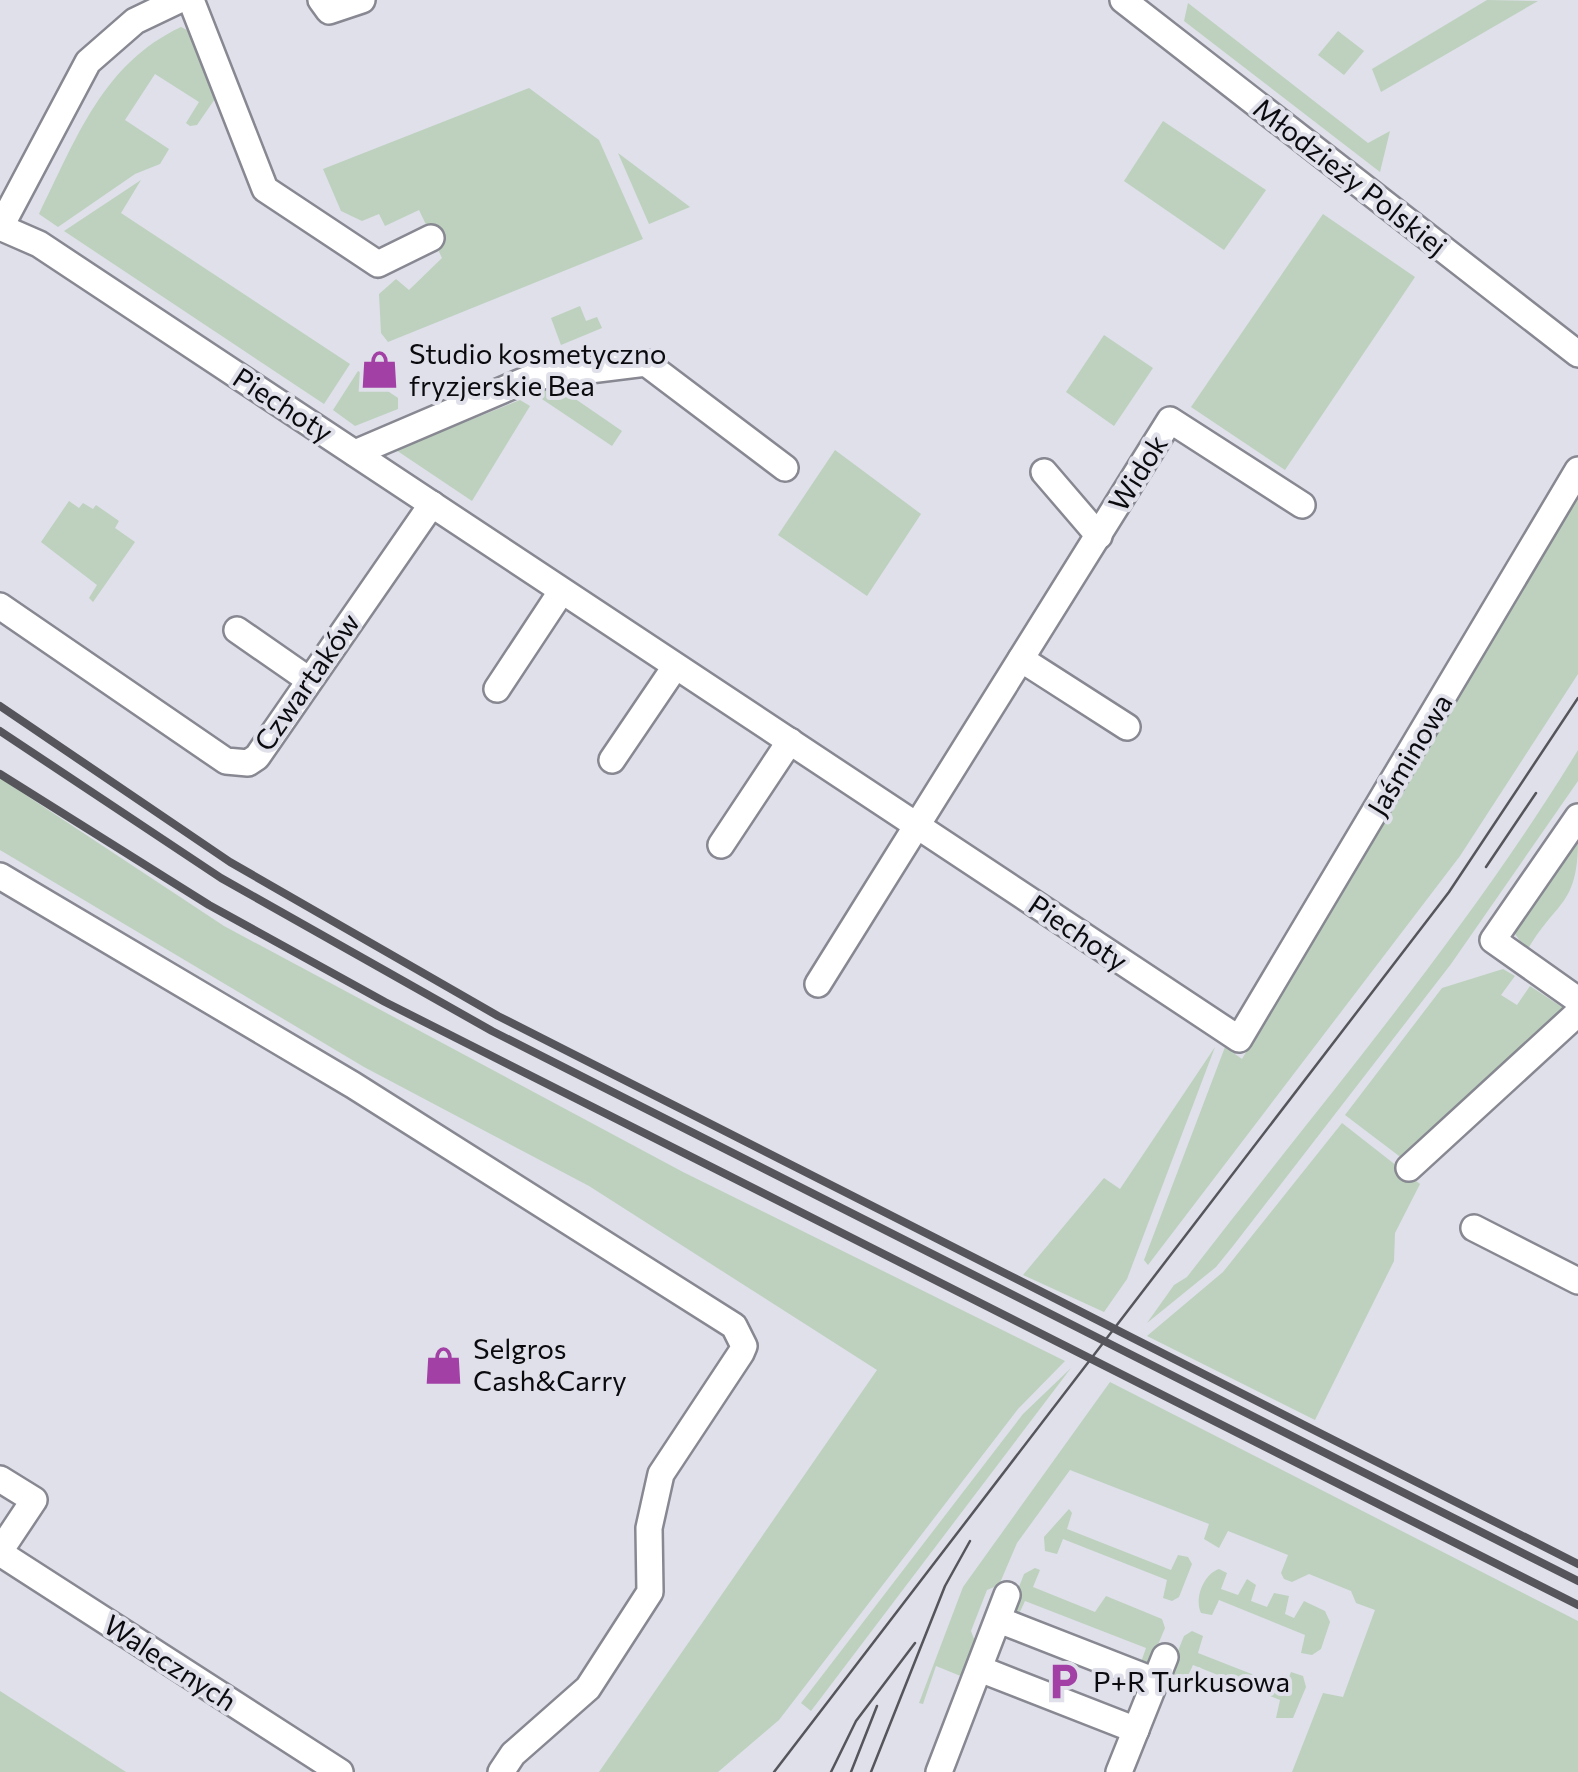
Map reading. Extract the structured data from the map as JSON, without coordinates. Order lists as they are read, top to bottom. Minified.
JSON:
{"streets":{"street":["Młodzieży Polskiej","Piechoty","Widok","Czwartaków","Jaśminowa","Walecznych"]},"crossings":[["Piechoty","Widok"],["Piechoty","Czwartaków"],["Piechoty","Jaśminowa"]],"places":{"shop":["Studio kosmetyczno fryzjerskie Bea","Selgros Cash&Carry"],"parking":["P+R Turkusowa"]}}
